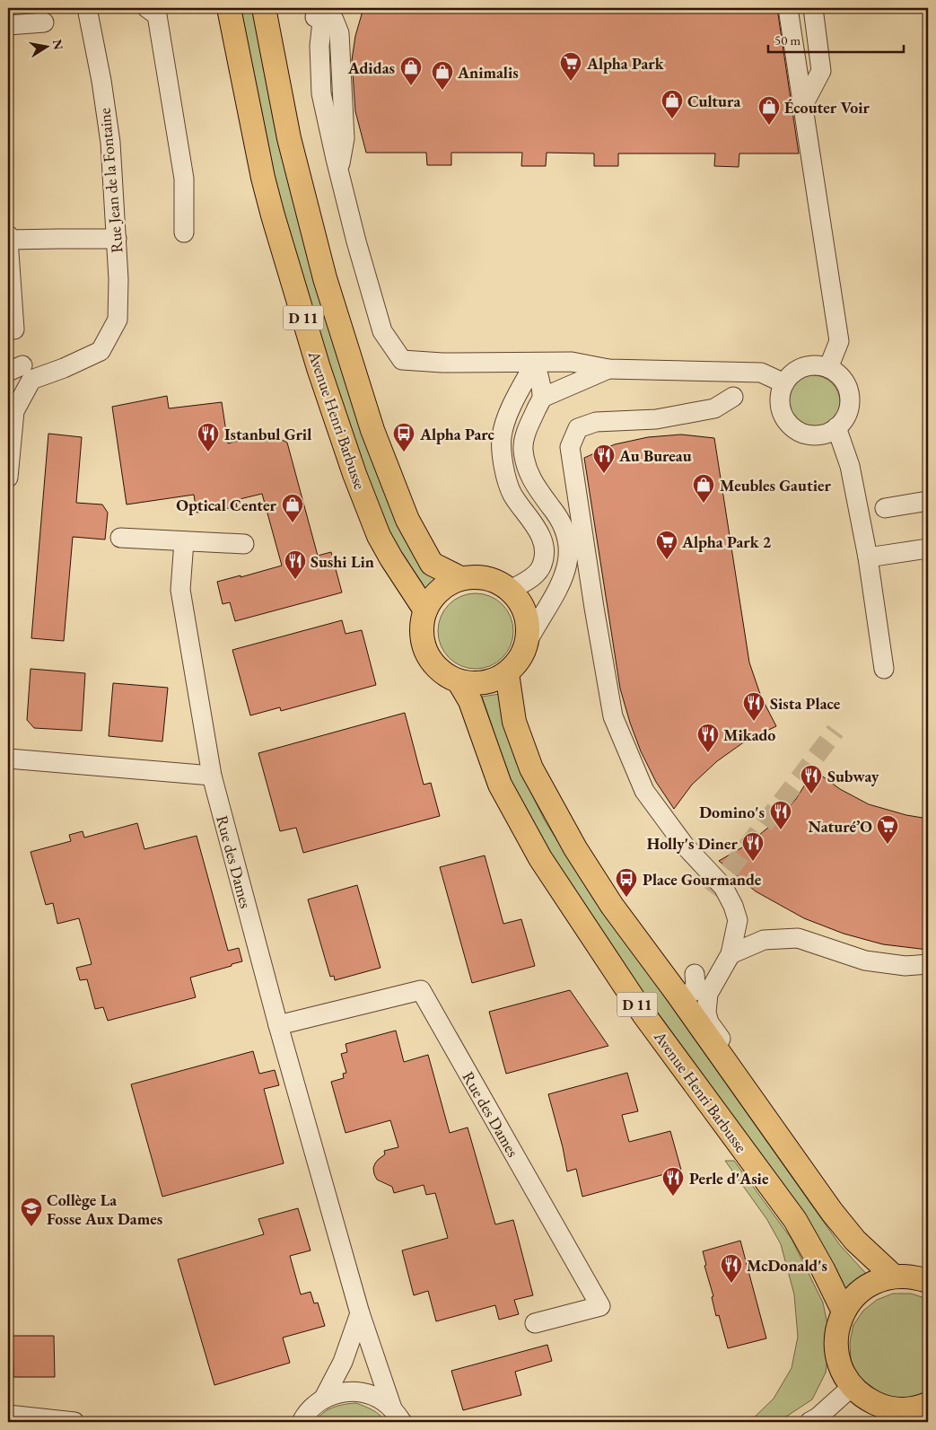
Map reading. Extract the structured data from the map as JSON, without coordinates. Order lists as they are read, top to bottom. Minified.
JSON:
{"streets":{"main road":["D 11","Avenue Henri Barbusse"],"street":["Rue Jean de la Fontaine","Rue des Dames"]},"crossings":[["D 11","Avenue Henri Barbusse"]],"places":{"supermarket":["Alpha Park","Alpha Park 2","Naturé’O"],"shop":["Adidas","Animalis","Cultura","Écouter Voir","Meubles Gautier","Optical Center"],"restaurant":["Istanbul Gril","Au Bureau","Sushi Lin","Sista Place","Mikado","Subway","Domino's","Holly's Diner","Perle d'Asie","McDonald's"],"bus stop":["Alpha Parc","Place Gourmande"],"school or university":["Collège La Fosse Aux Dames"]},"scale_bar":"50 m","north":"right"}
